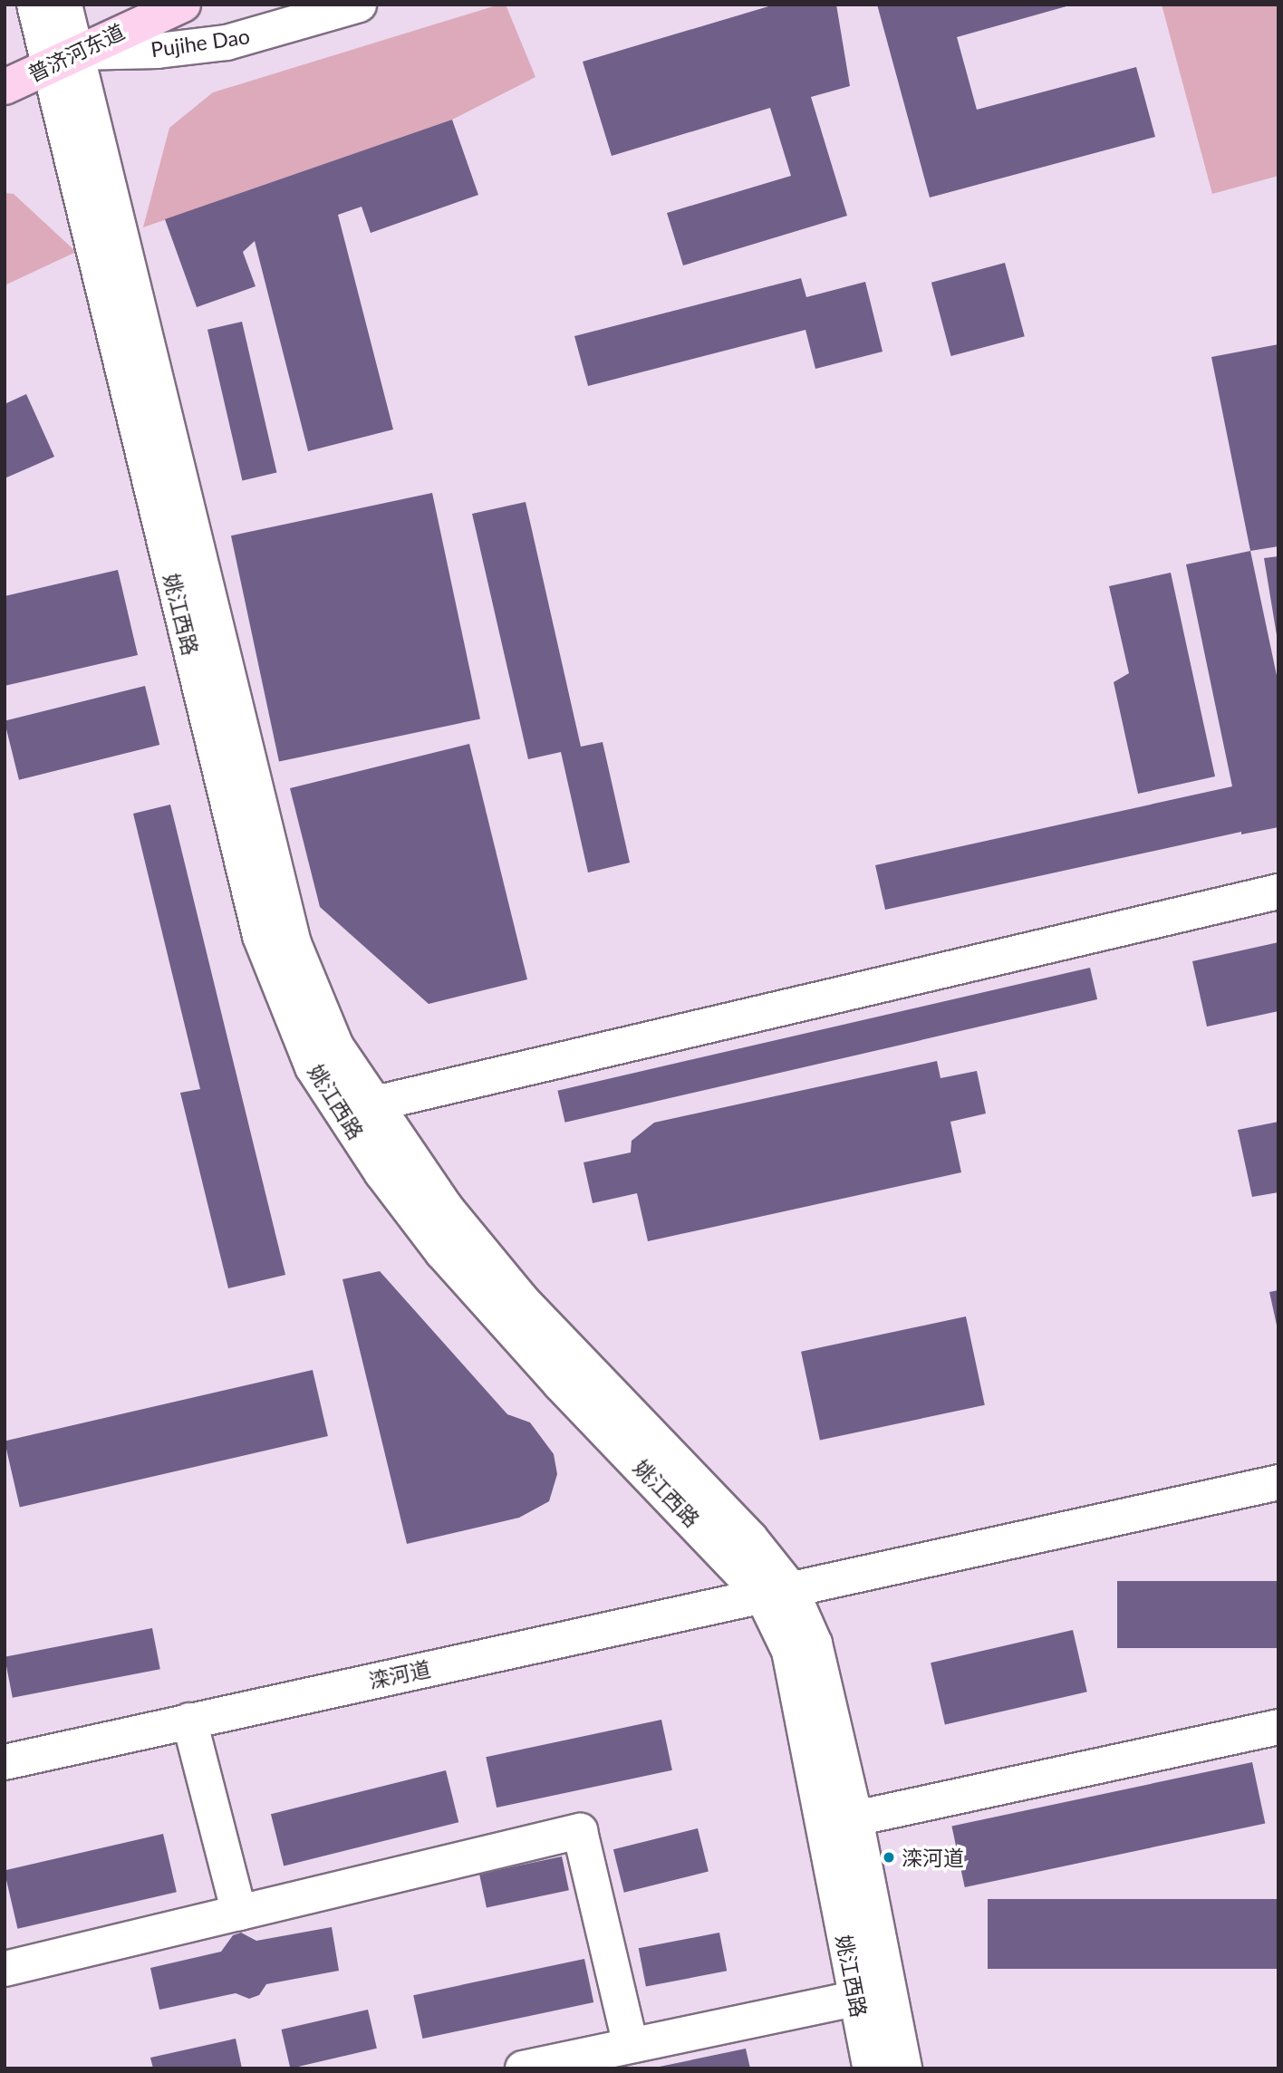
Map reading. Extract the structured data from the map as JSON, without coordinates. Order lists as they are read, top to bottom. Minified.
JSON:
{"streets":{"main road":["普济河东道"],"street":["Pujihe Dao","姚江西路","滦河道"]},"crossings":[["Pujihe Dao","普济河东道"],["Pujihe Dao","姚江西路"],["普济河东道","姚江西路"],["姚江西路","滦河道"]],"places":["滦河道"]}
